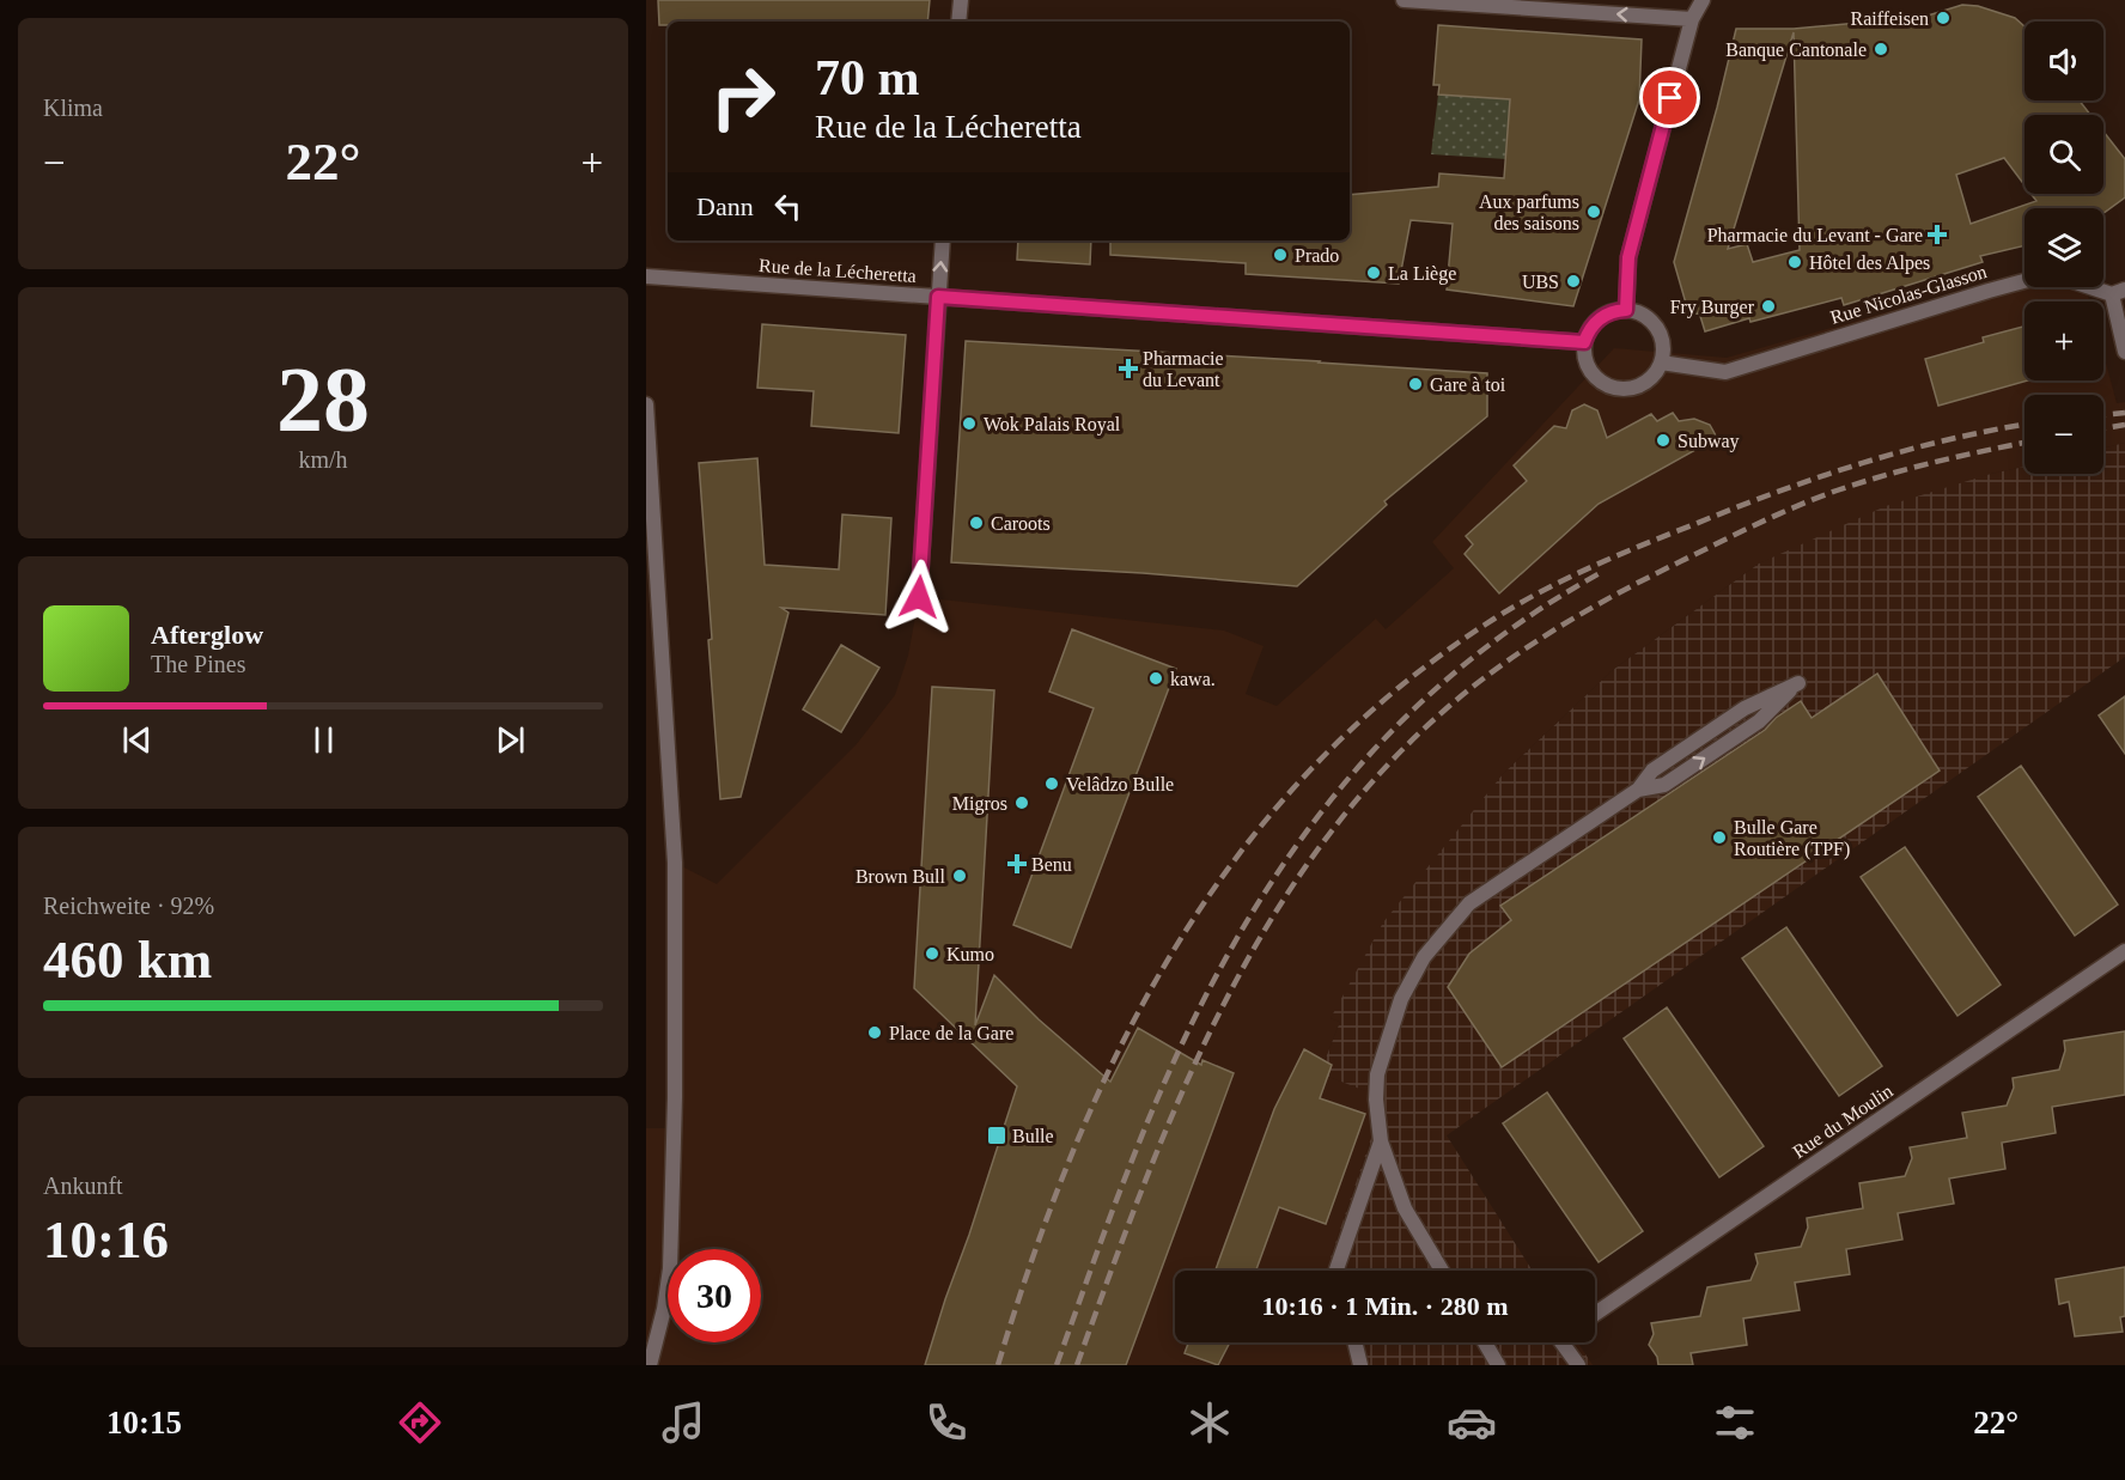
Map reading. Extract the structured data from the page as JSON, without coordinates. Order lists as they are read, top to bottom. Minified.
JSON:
{"streets":{"street":["Rue de la Lécheretta","Rue Nicolas-Glasson","Rue du Moulin"]},"crossings":[["Rue de la Lécheretta","Rue Nicolas-Glasson"]],"places":{"other":["Raiffeisen","Banque Cantonale","Aux parfums des saisons","Prado","Hôtel des Alpes","La Liège","UBS","Fry Burger","Gare à toi","Wok Palais Royal","Subway","Caroots","kawa.","Velâdzo Bulle","Migros","Bulle Gare Routière (TPF)","Brown Bull","Kumo","Place de la Gare"],"health":["Pharmacie du Levant - Gare","Pharmacie du Levant","Benu"],"transit":["Bulle"]},"page":{"tile":["Klima",["28","km/h"],["Reichweite · 92%","460 km"],["Ankunft","10:16"]],"map_buttons":["+","−"],"turn":["70 m","Rue de la Lécheretta"],"heat":["−","22°","+"],"then":"Dann","song":["Afterglow","The Pines"],"limit":"30","trip":"10:16 · 1 Min. · 280 m","tabs":["10:15","22°"]}}
